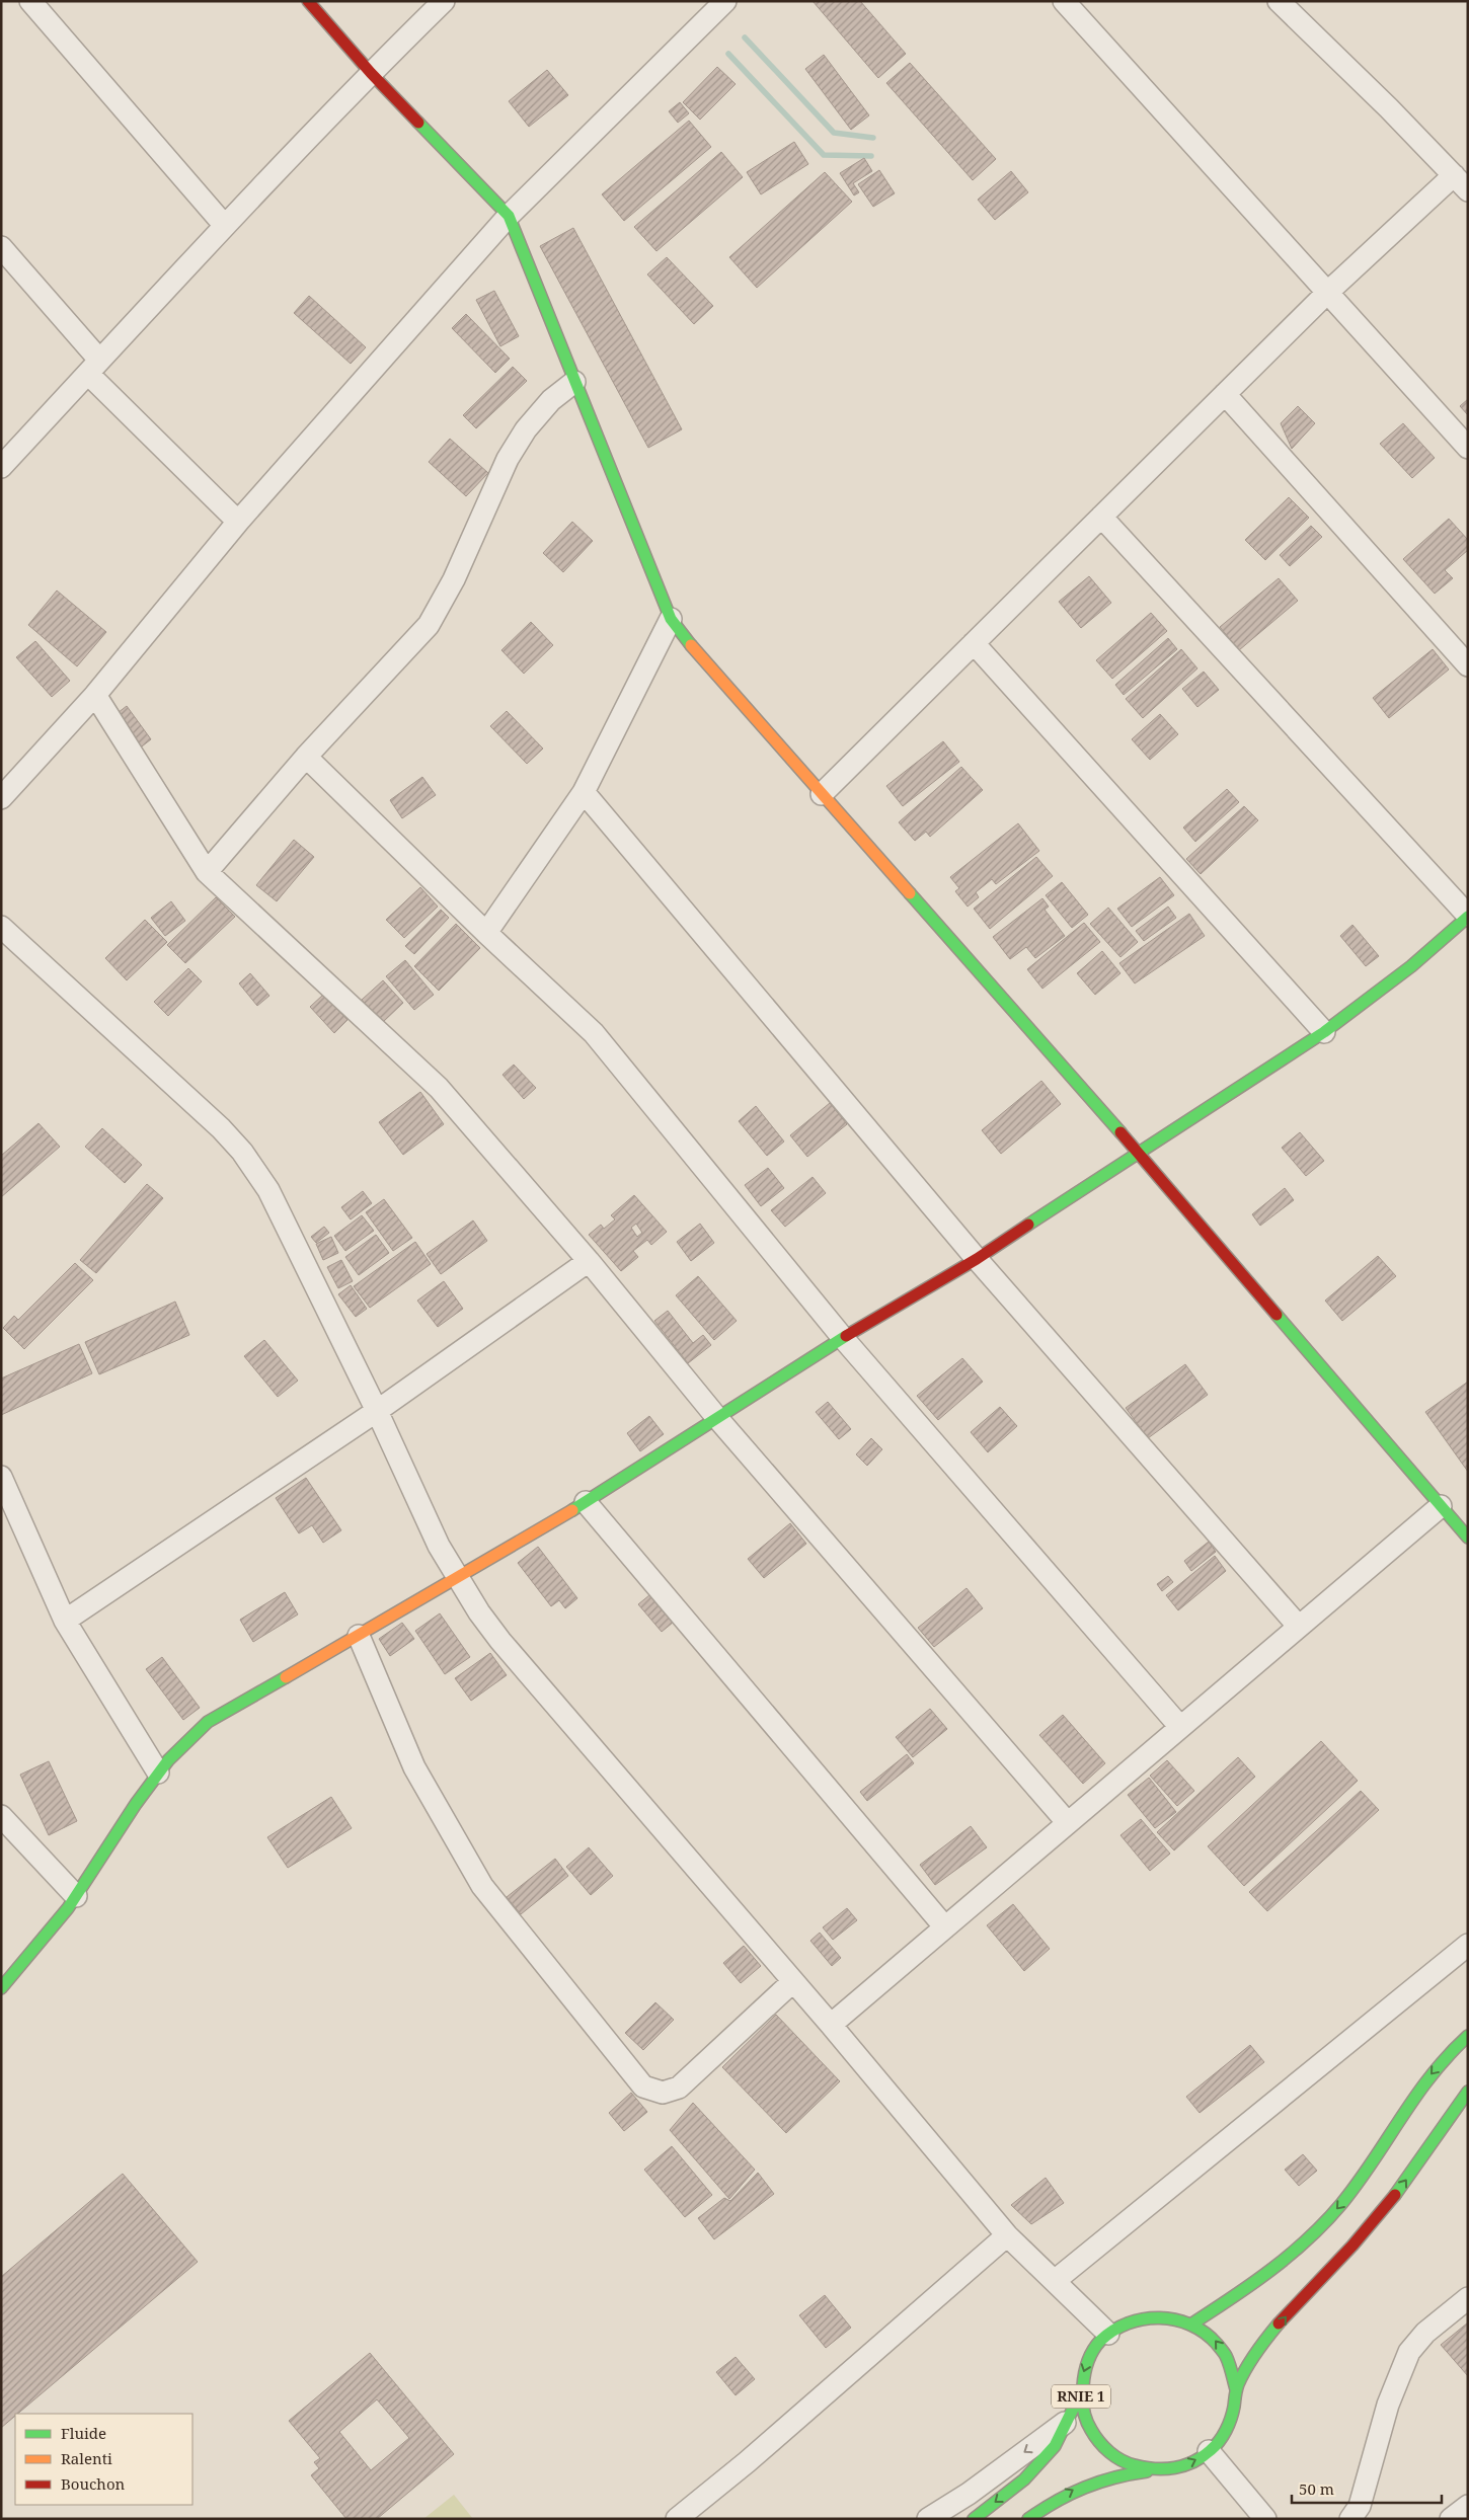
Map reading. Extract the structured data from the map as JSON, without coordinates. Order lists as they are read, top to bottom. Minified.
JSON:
{"streets":{"main road":["RNIE 1"]},"legend":["Fluide","Ralenti","Bouchon"],"scale_bar":"50 m"}
